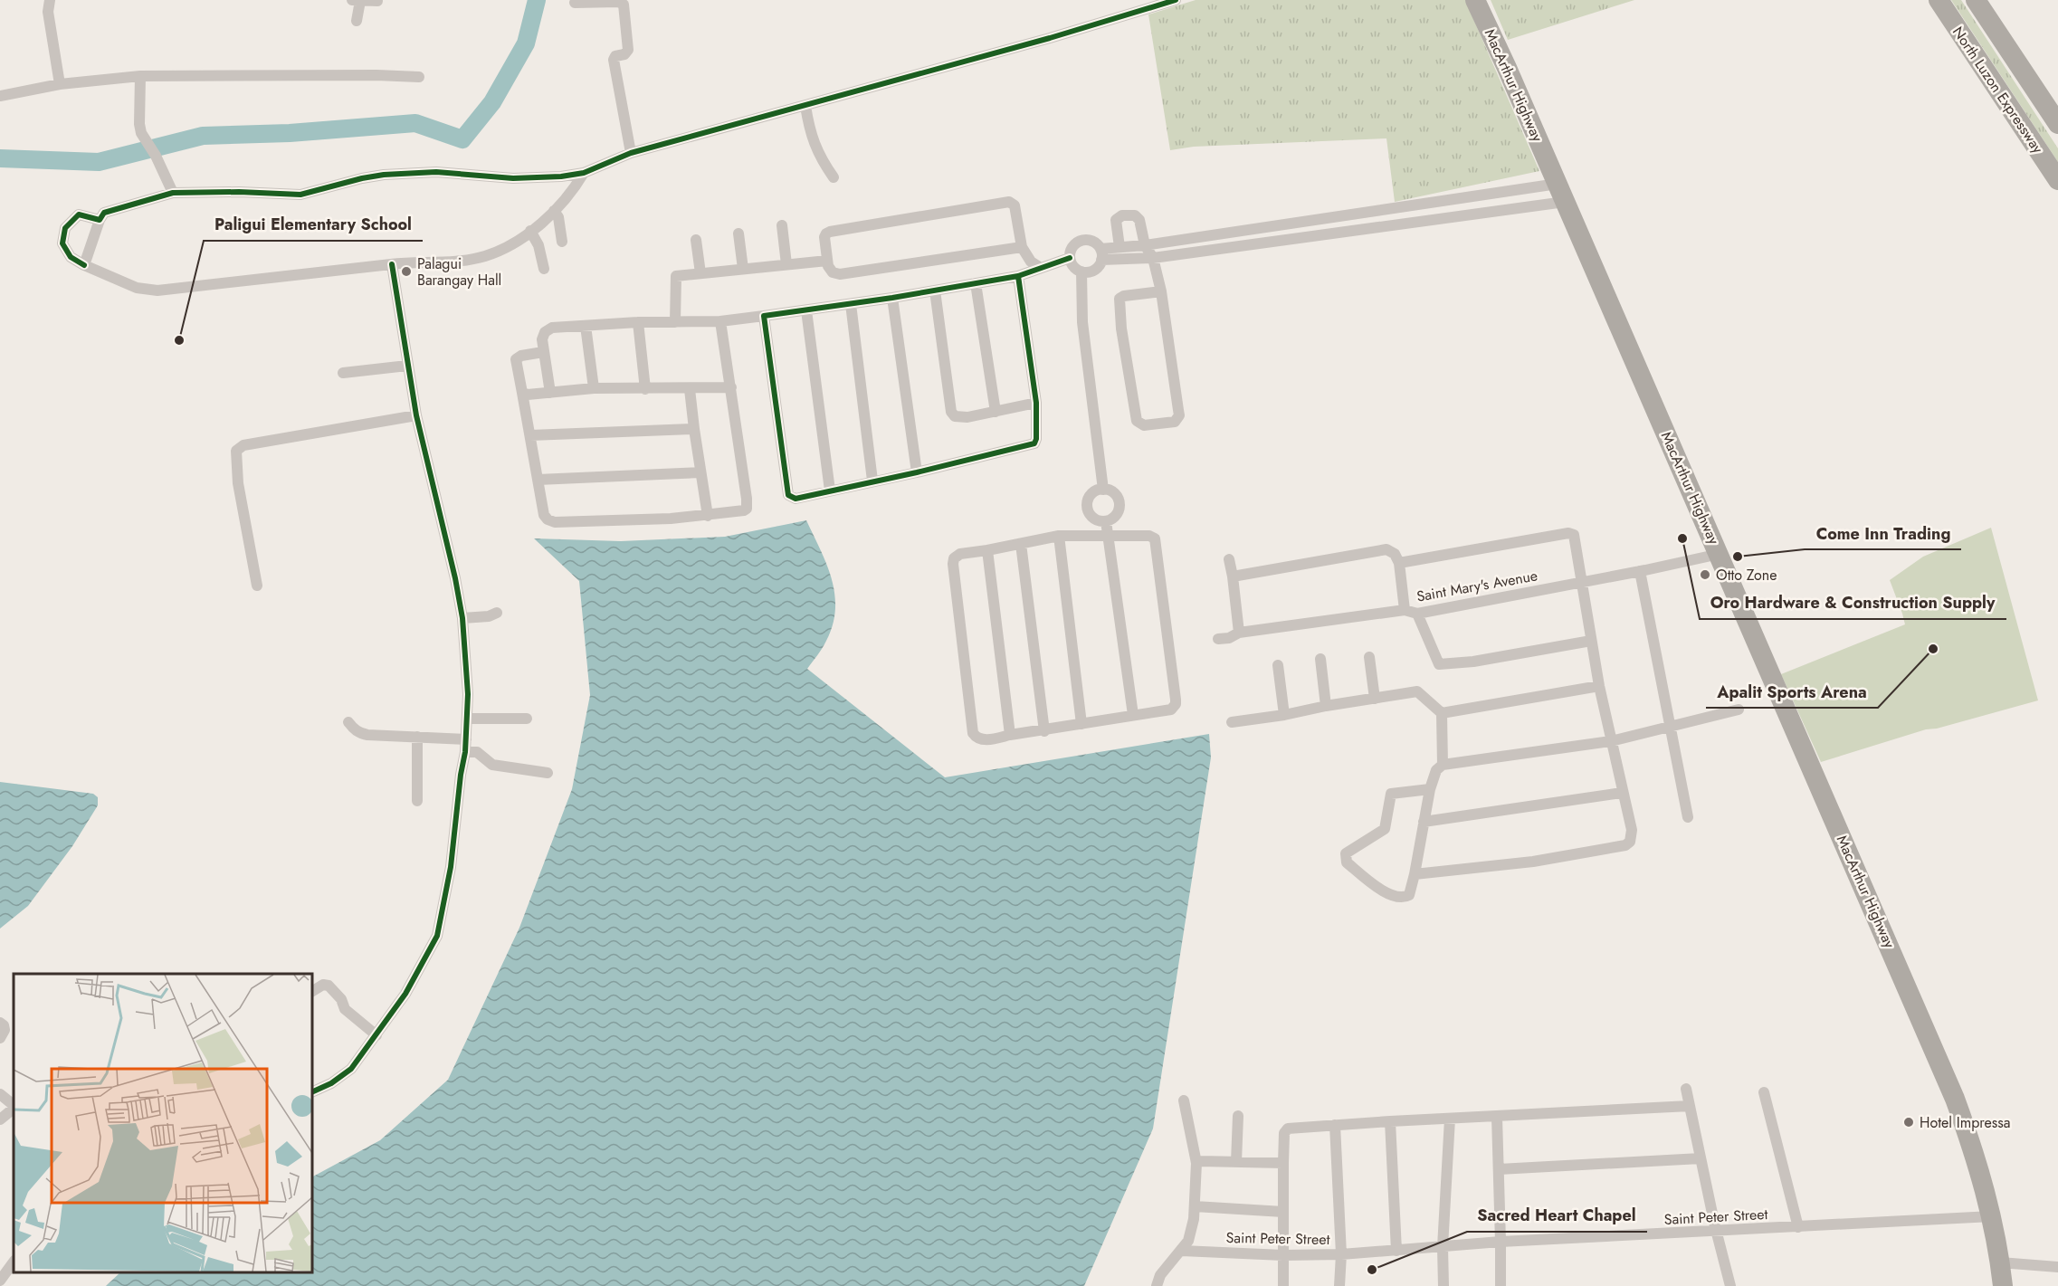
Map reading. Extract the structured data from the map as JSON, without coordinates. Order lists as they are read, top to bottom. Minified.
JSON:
{"streets":{"highway":["MacArthur Highway","North Luzon Expressway"],"street":["Saint Mary's Avenue","Saint Peter Street"]},"crossings":[["MacArthur Highway","Saint Mary's Avenue"],["MacArthur Highway","Saint Peter Street"]],"places":["Palagui Barangay Hall","Paligui Elementary School","Oro Hardware & Construction Supply","Come Inn Trading","Otto Zone","Apalit Sports Arena","Hotel Impressa","Sacred Heart Chapel"]}
